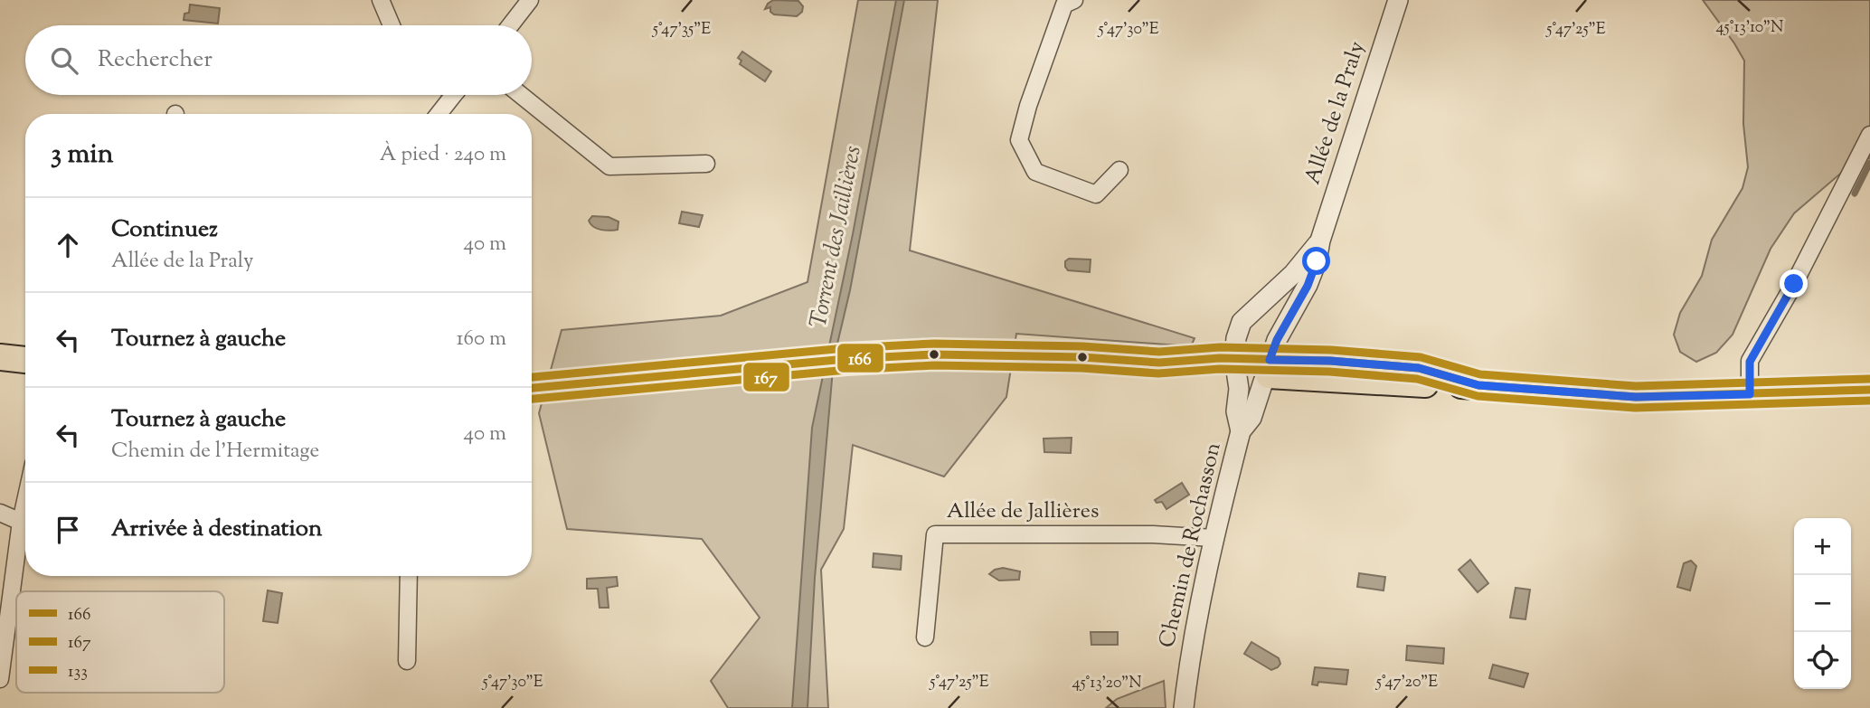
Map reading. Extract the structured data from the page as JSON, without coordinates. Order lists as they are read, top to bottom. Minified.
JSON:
{"streets":{"street":["Allée de la Praly","Allée de Jallières","Chemin de Rochasson"]},"crossings":[["Allée de la Praly","Chemin de Rochasson"],["Allée de Jallières","Chemin de Rochasson"]],"water":["Torrent des Jaillières"],"lines":["transit line 133","transit line 166","transit line 167"],"legend":["166","167","133"],"page":{"search":"Rechercher","heading":["3 min","À pied · 240 m"],"list":[["Continuez","Allée de la Praly","40 m"],["Tournez à gauche","160 m"],["Tournez à gauche","Chemin de l'Hermitage","40 m"],"Arrivée à destination"],"map_buttons":["+","−"]},"coordinates":["45°13'10\"N","5°47'35\"E","5°47'25\"E","5°47'30\"E","5°47'20\"E","45°13'20\"N"]}
